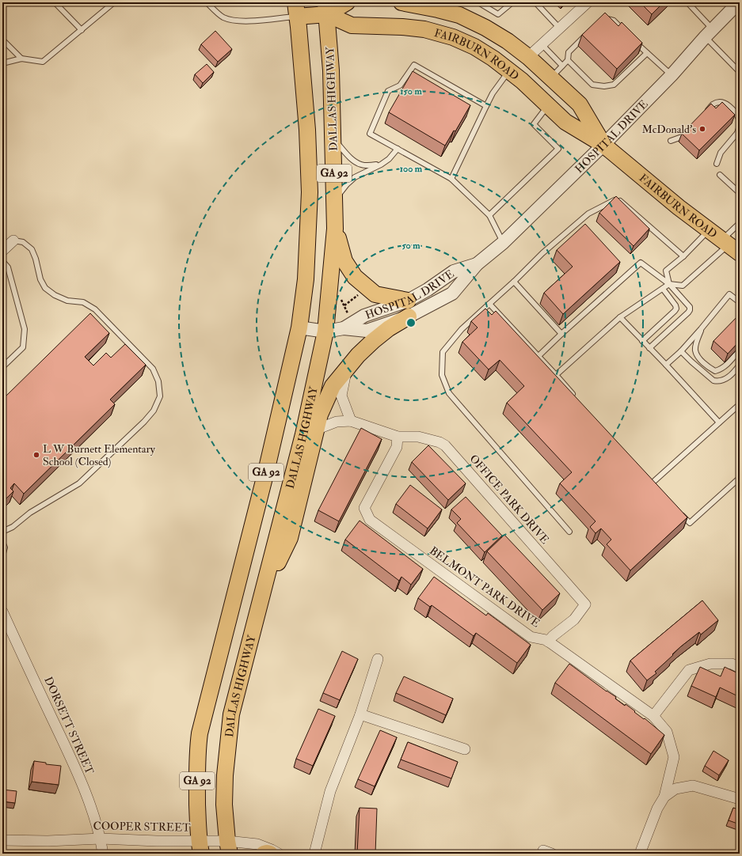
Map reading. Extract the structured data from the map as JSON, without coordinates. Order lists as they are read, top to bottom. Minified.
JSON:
{"streets":{"main road":["FAIRBURN ROAD","DALLAS HIGHWAY","GA 92"],"street":["HOSPITAL DRIVE","OFFICE PARK DRIVE","BELMONT PARK DRIVE","DORSETT STREET","COOPER STREET"]},"crossings":[["FAIRBURN ROAD","DALLAS HIGHWAY"],["FAIRBURN ROAD","HOSPITAL DRIVE"],["FAIRBURN ROAD","GA 92"],["DALLAS HIGHWAY","HOSPITAL DRIVE"],["DALLAS HIGHWAY","COOPER STREET"],["HOSPITAL DRIVE","GA 92"],["GA 92","COOPER STREET"],["OFFICE PARK DRIVE","BELMONT PARK DRIVE"],["DORSETT STREET","COOPER STREET"]],"places":["McDonald's","L W Burnett Elementary School (Closed)"],"rings":["150 m","100 m","50 m"]}
